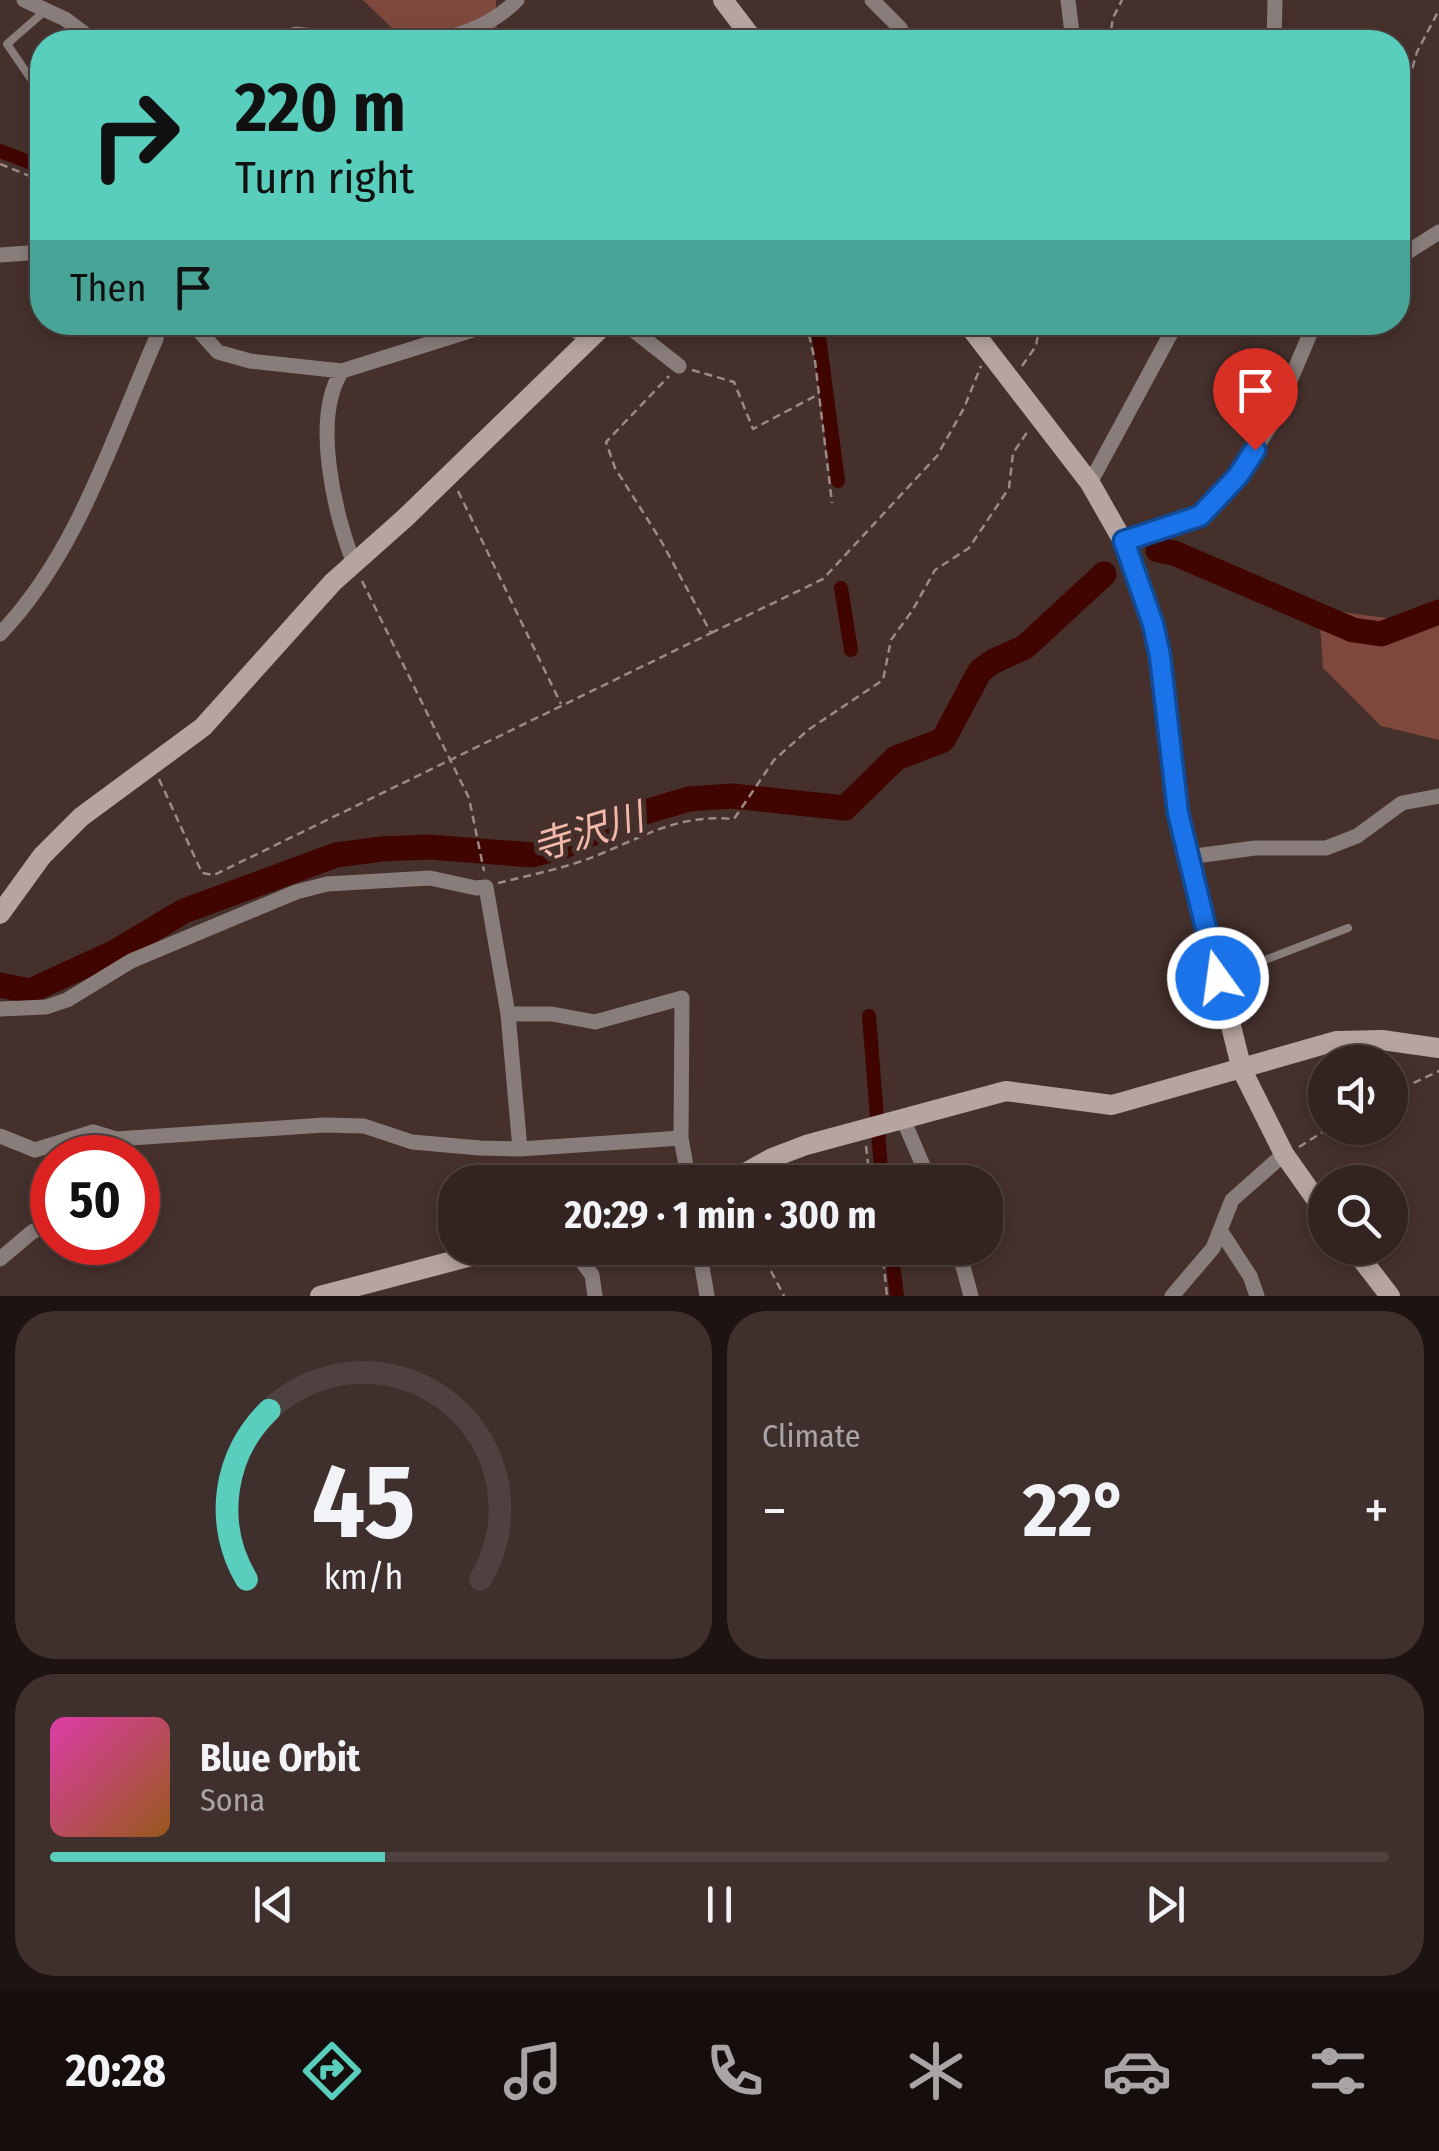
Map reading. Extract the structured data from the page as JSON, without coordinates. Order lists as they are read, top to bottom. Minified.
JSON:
{"water":["寺沢川"],"page":{"turn":["220 m","Turn right"],"then":"Then","limit":"50","trip":"20:29 · 1 min · 300 m","tile":"Climate","heat":["−","22°","+"],"song":["Blue Orbit","Sona"],"tabs":"20:28","gauge":["45","km/h"]}}
